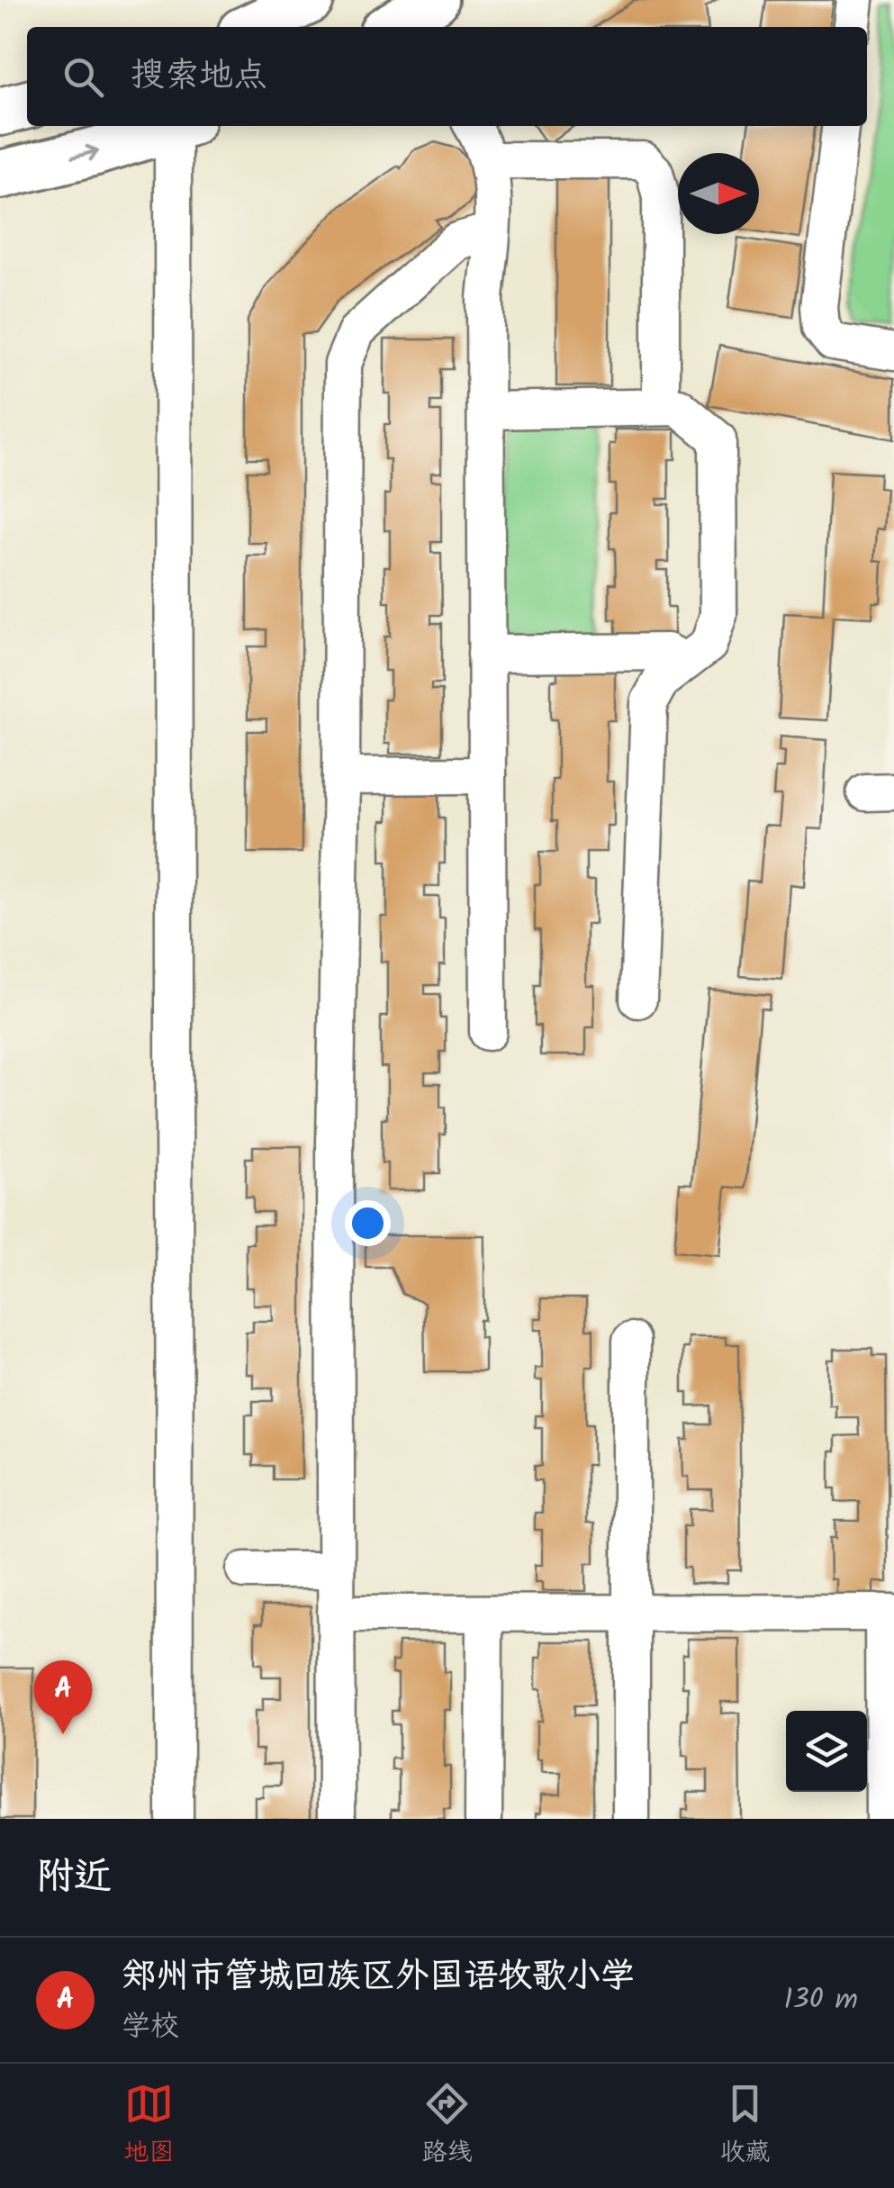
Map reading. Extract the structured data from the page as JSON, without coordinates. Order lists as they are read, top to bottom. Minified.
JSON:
{"north":"right","page":{"search":"搜索地点","pins":"A","heading":"附近","list":[{"mark":"A","name":"郑州市管城回族区外国语牧歌小学","note":"学校","value":"130 m"}],"nav":["地图","路线","收藏"]}}
